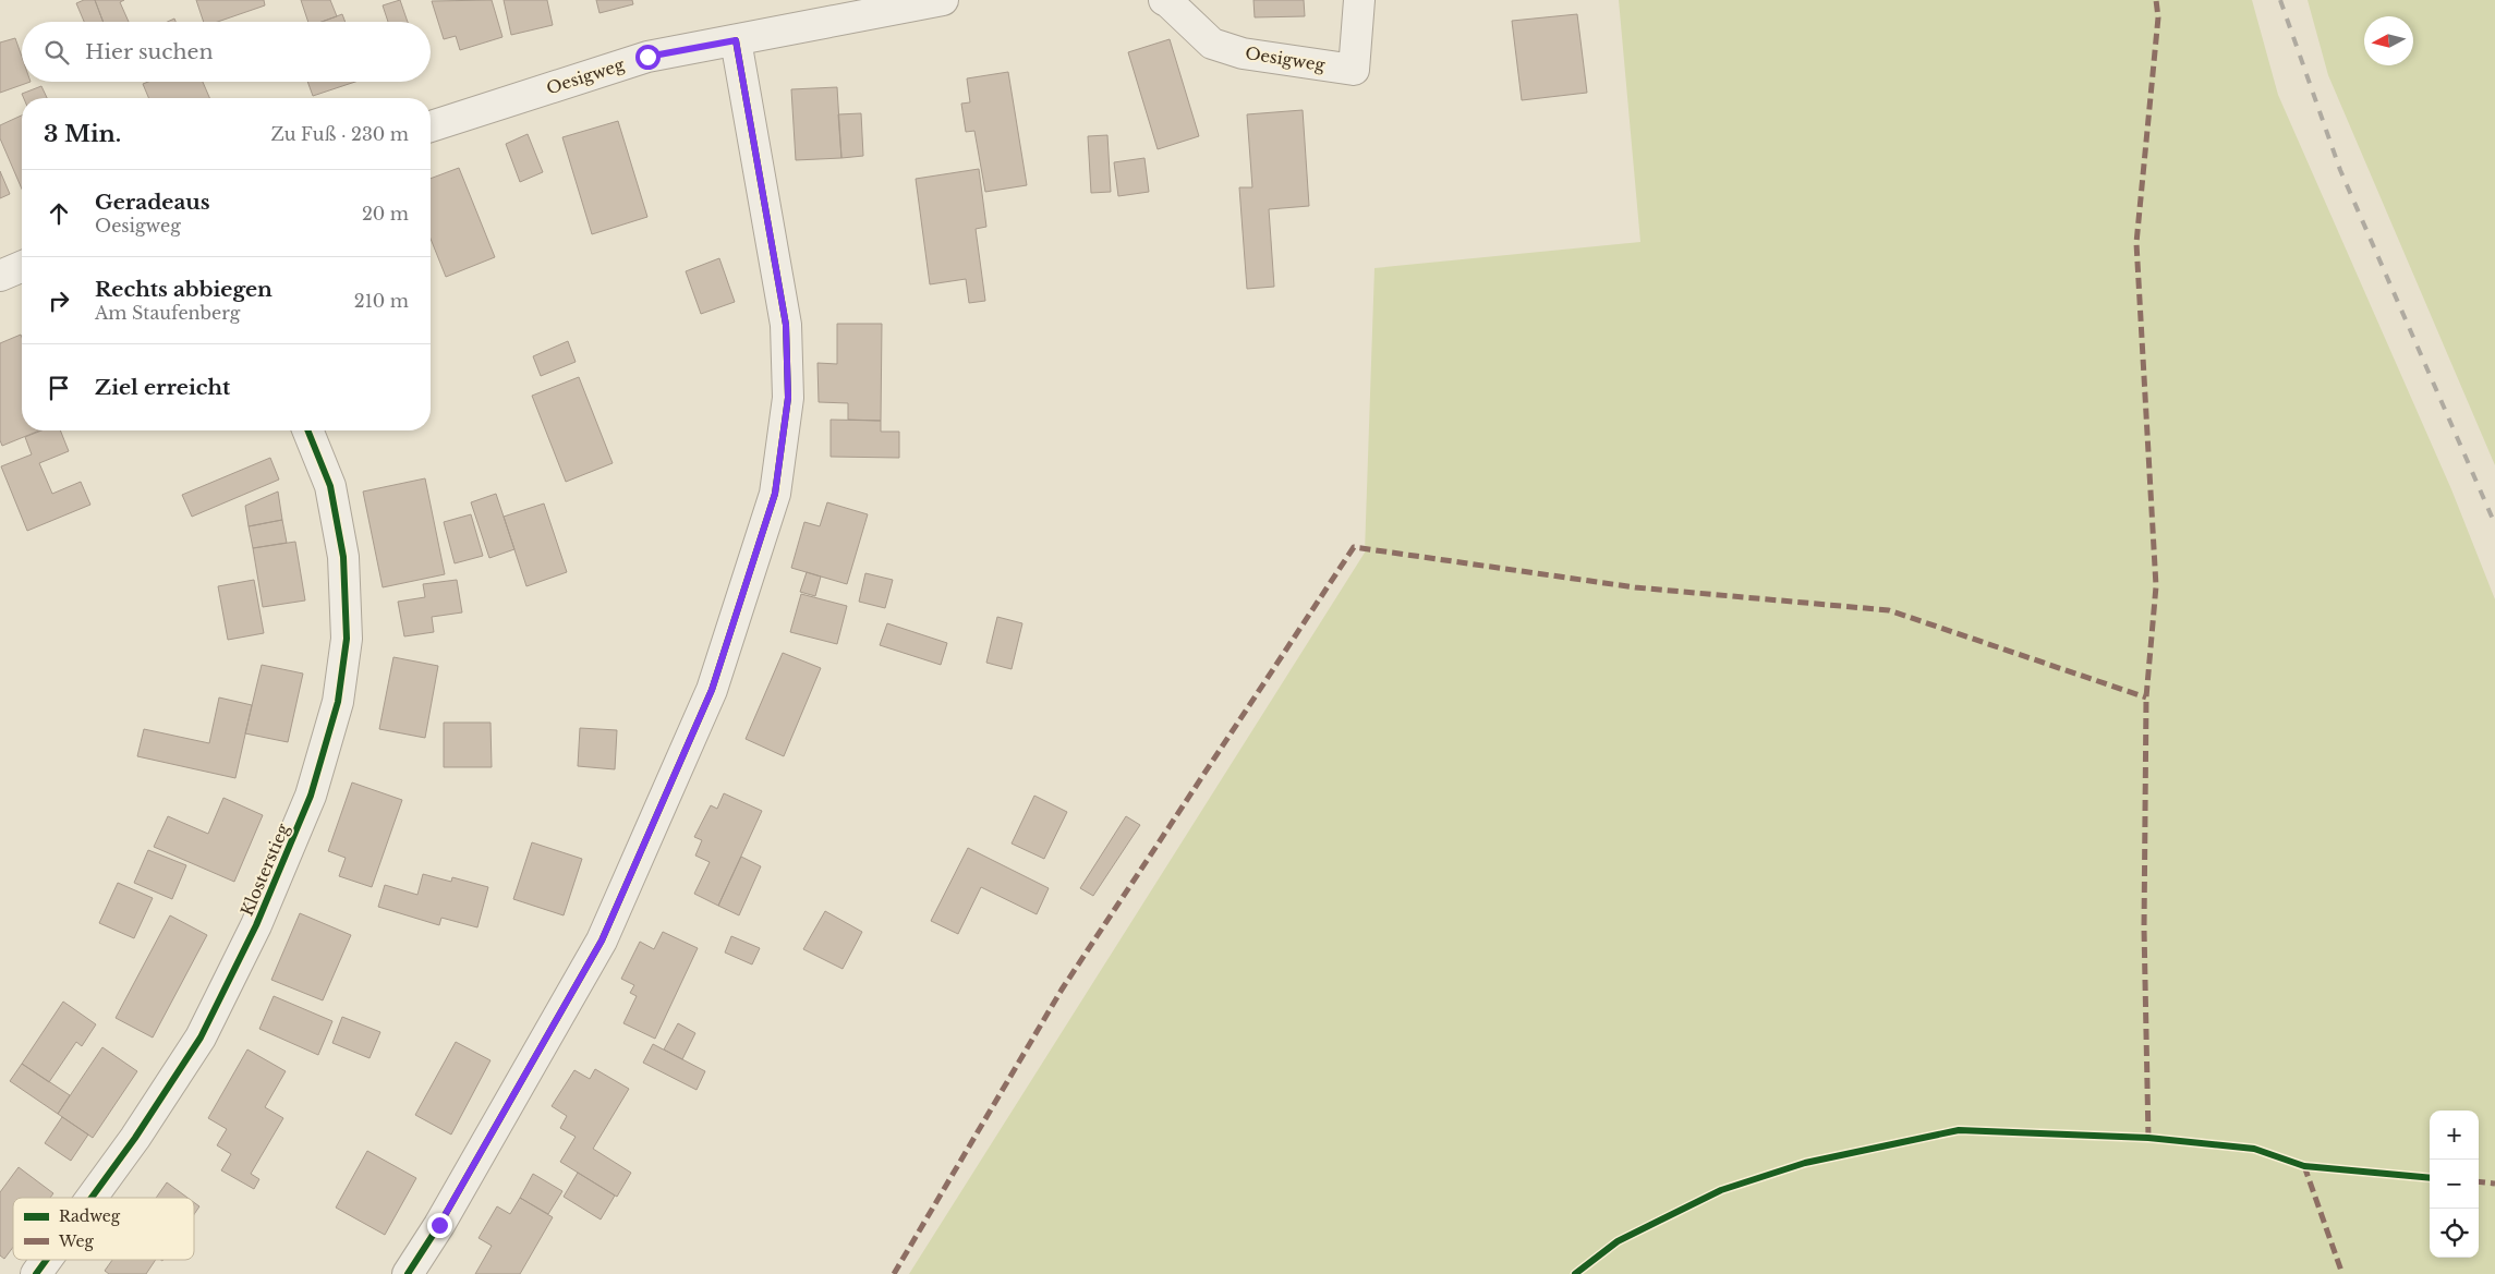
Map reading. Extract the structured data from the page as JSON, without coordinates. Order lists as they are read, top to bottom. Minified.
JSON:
{"streets":{"street":["Oesigweg","Klosterstieg"]},"legend":["Radweg","Weg"],"north":"left","page":{"search":"Hier suchen","heading":["3 Min.","Zu Fuß · 230 m"],"list":[["Geradeaus","Oesigweg","20 m"],["Rechts abbiegen","Am Staufenberg","210 m"],"Ziel erreicht"],"map_buttons":["+","−"]}}
